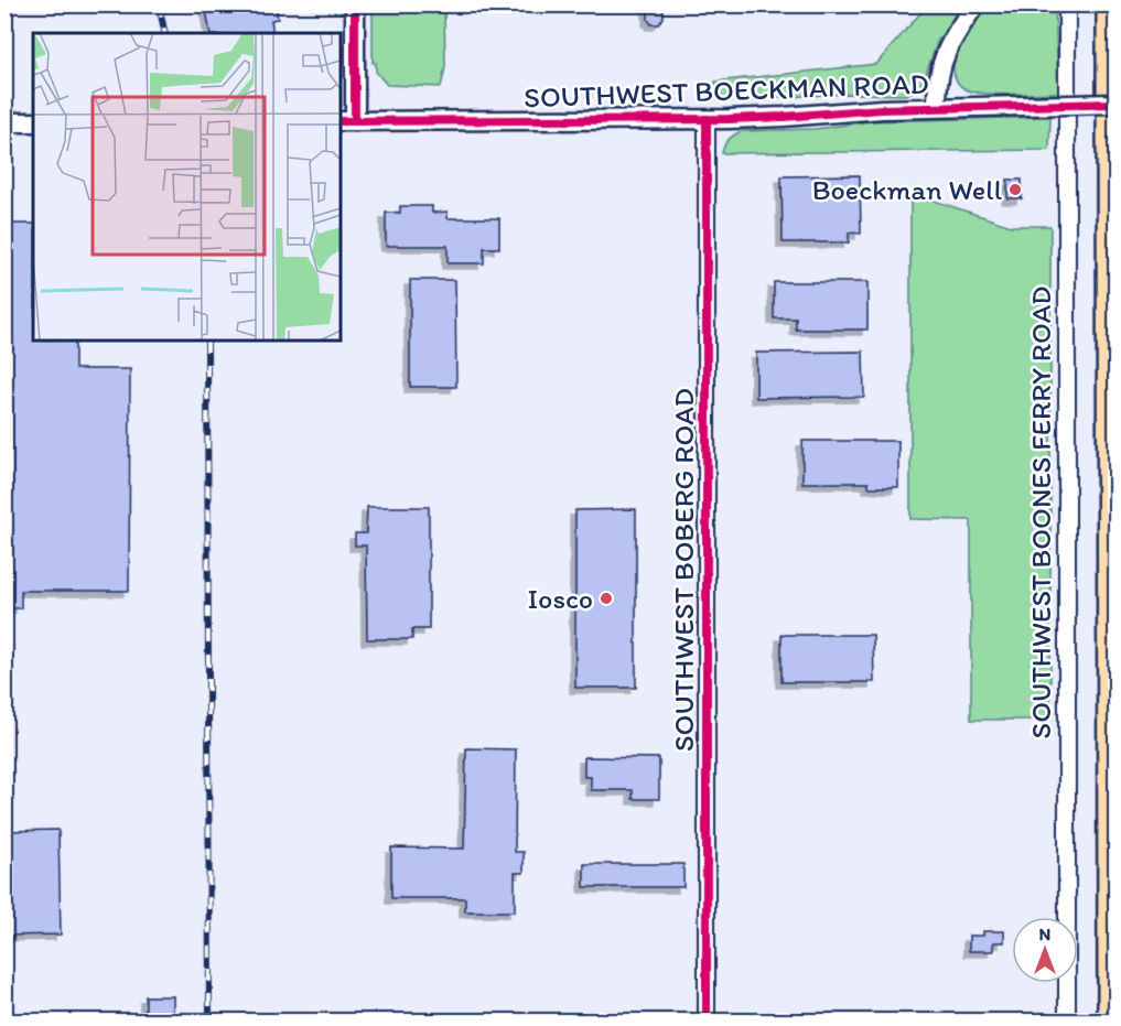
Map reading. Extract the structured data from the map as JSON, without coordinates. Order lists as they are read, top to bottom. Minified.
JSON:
{"streets":{"main road":["SOUTHWEST BOECKMAN ROAD"],"street":["SOUTHWEST BOONES FERRY ROAD","SOUTHWEST BOBERG ROAD"]},"crossings":[["SOUTHWEST BOECKMAN ROAD","SOUTHWEST BOBERG ROAD"]],"places":["Boeckman Well","Iosco"],"north":"top"}
